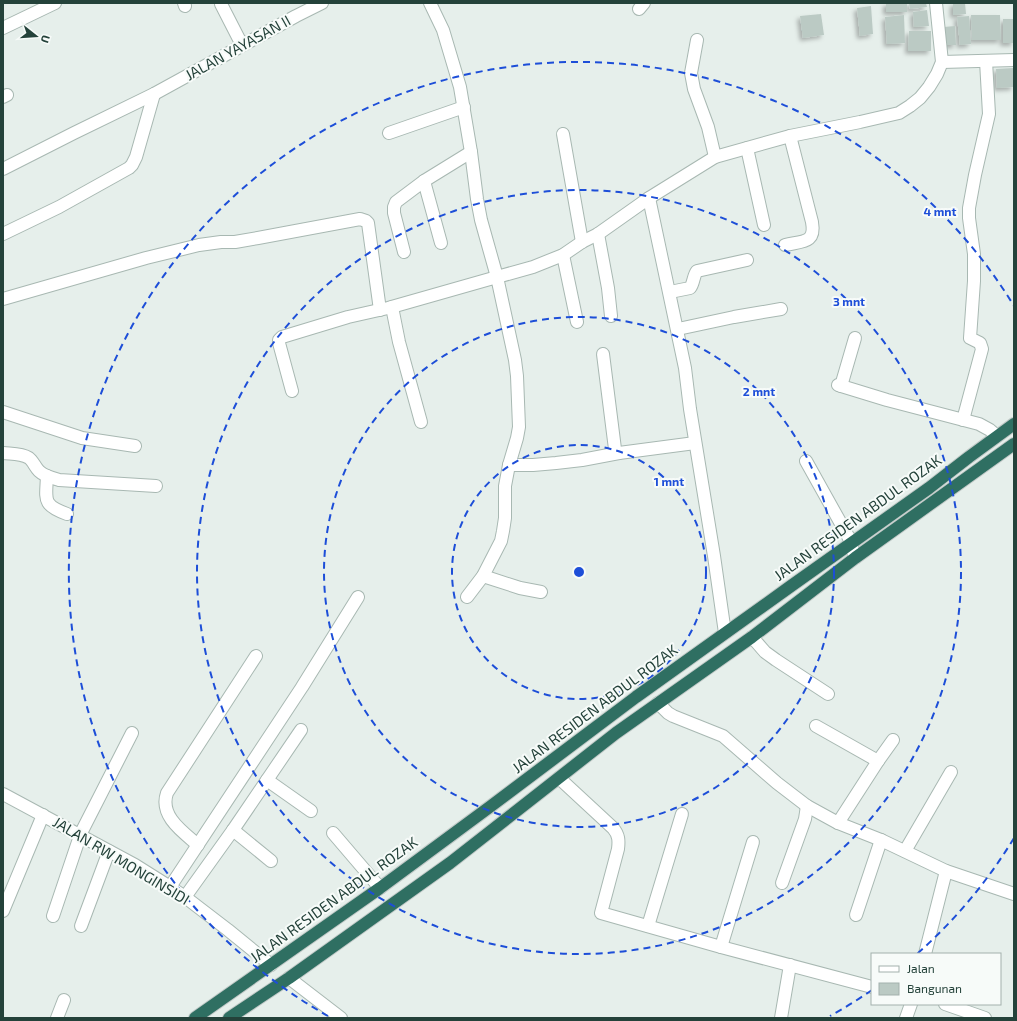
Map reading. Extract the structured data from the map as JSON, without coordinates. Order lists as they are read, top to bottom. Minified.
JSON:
{"streets":{"highway":["JALAN RESIDEN ABDUL ROZAK"],"street":["JALAN YAYASAN II","JALAN RW MONGINSIDI"]},"crossings":[["JALAN RESIDEN ABDUL ROZAK","JALAN RW MONGINSIDI"]],"legend":["Jalan","Bangunan"],"north":"right","rings":["4 mnt","3 mnt","2 mnt","1 mnt"]}
